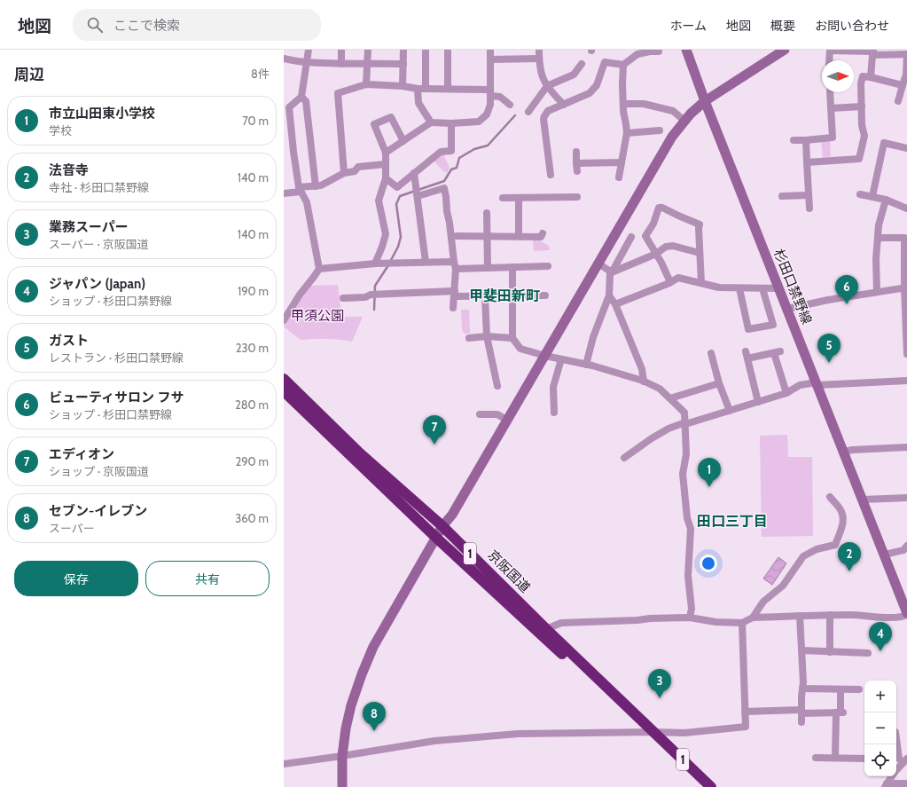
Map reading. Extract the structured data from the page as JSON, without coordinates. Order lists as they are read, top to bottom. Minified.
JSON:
{"streets":{"highway":["1","京阪国道"],"street":["杉田口禁野線"]},"districts":["甲斐田新町","田口三丁目"],"parks":["甲須公園"],"north":"right","page":{"header":"地図","search":"ここで検索","nav":["ホーム","地図","概要","お問い合わせ"],"heading":["周辺","8件"],"list":[{"mark":"1","name":"市立山田東小学校","note":"学校","value":"70 m"},{"mark":"2","name":"法音寺","note":"寺社 · 杉田口禁野線","value":"140 m"},{"mark":"3","name":"業務スーパー","note":"スーパー · 京阪国道","value":"140 m"},{"mark":"4","name":"ジャパン (Japan)","note":"ショップ · 杉田口禁野線","value":"190 m"},{"mark":"5","name":"ガスト","note":"レストラン · 杉田口禁野線","value":"230 m"},{"mark":"6","name":"ビューティサロン フサ","note":"ショップ · 杉田口禁野線","value":"280 m"},{"mark":"7","name":"エディオン","note":"ショップ · 京阪国道","value":"290 m"},{"mark":"8","name":"セブン-イレブン","note":"スーパー","value":"360 m"}],"pins":["6","5","7","1","2","4","3","8"],"buttons":["保存","共有"],"map_buttons":["+","−"]}}
